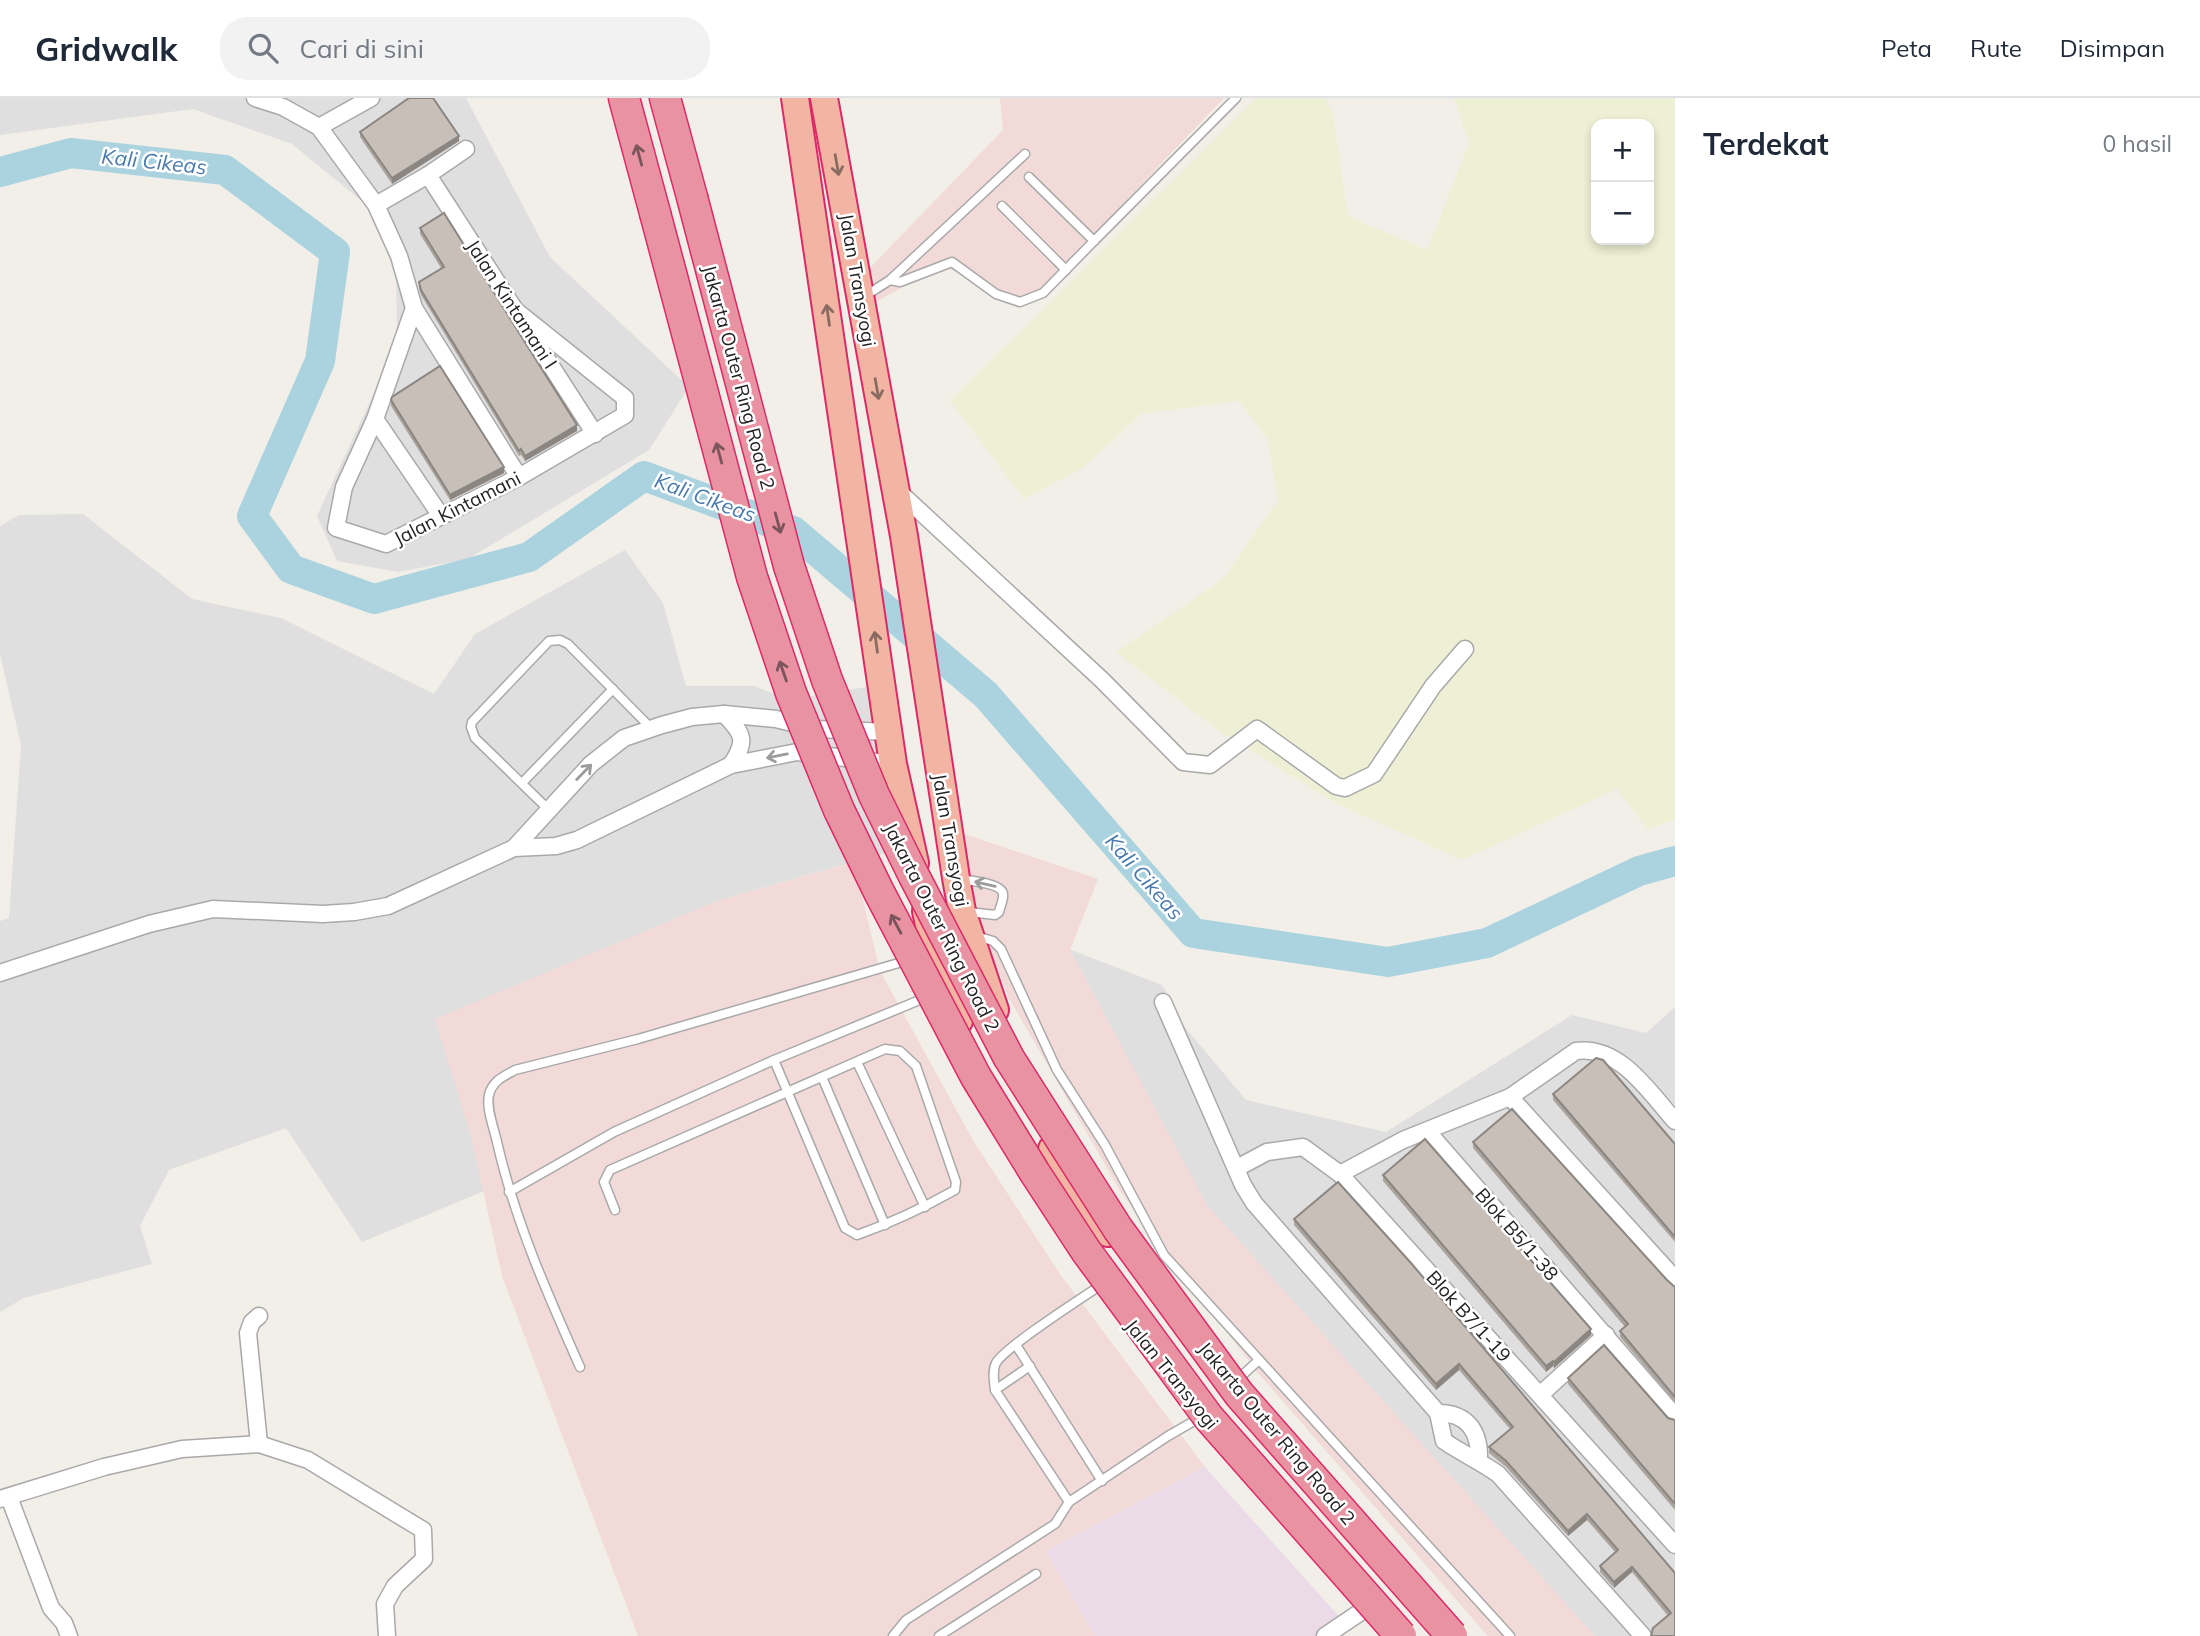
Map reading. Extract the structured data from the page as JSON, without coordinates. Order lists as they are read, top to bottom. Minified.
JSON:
{"streets":{"highway":["Jalan Transyogi","Jakarta Outer Ring Road 2"],"street":["Jalan Kintamani I","Jalan Kintamani","Blok B5/1-38","Blok B7/1-19"]},"crossings":[["Jalan Transyogi","Jakarta Outer Ring Road 2"],["Jalan Kintamani I","Jalan Kintamani"]],"water":["Kali Cikeas"],"page":{"header":"Gridwalk","search":"Cari di sini","nav":["Peta","Rute","Disimpan"],"heading":["Terdekat","0 hasil"],"map_buttons":["+","−"]}}
